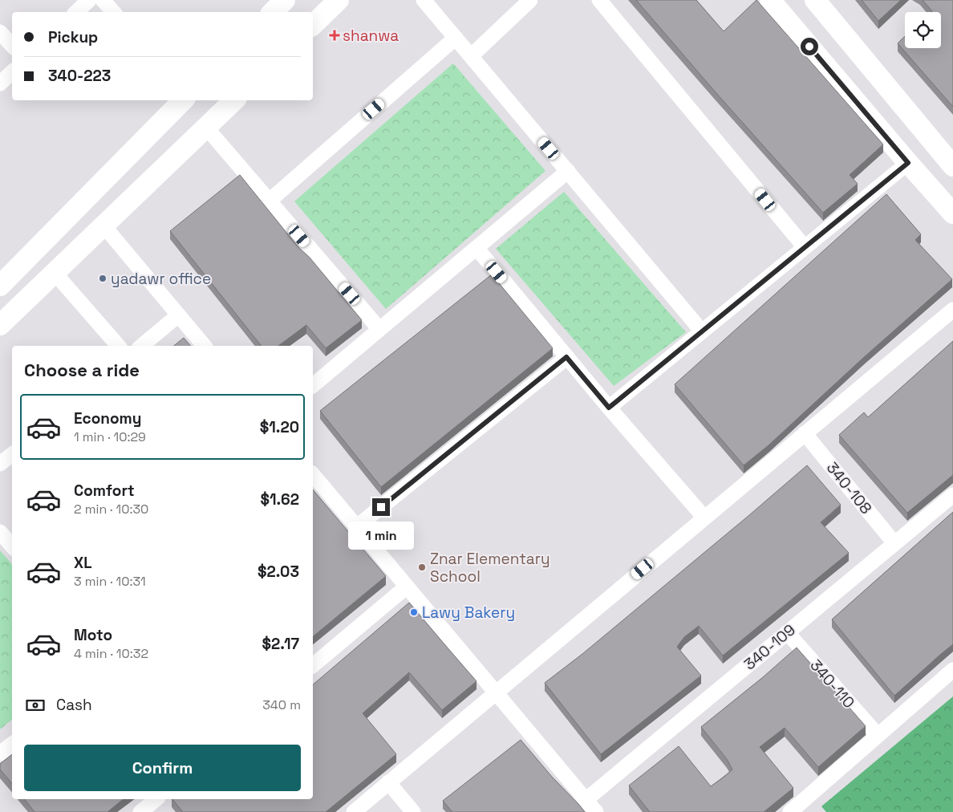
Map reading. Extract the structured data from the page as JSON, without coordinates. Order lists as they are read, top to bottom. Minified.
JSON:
{"streets":{"street":["340-108","340-109","340-110"]},"crossings":[["340-108","340-109"],["340-109","340-110"]],"places":{"health":["shanwa"],"other":["yadawr office","Znar Elementary School","Lawy Bakery"]},"page":{"banner":["Pickup","340-223"],"heading":"Choose a ride","list":[{"name":"Economy","note":"1 min · 10:29","value":"$1.20"},{"name":"Comfort","note":"2 min · 10:30","value":"$1.62"},{"name":"XL","note":"3 min · 10:31","value":"$2.03"},{"name":"Moto","note":"4 min · 10:32","value":"$2.17"}],"bubble":"1 min","pay":["Cash","340 m"],"buttons":"Confirm"}}
